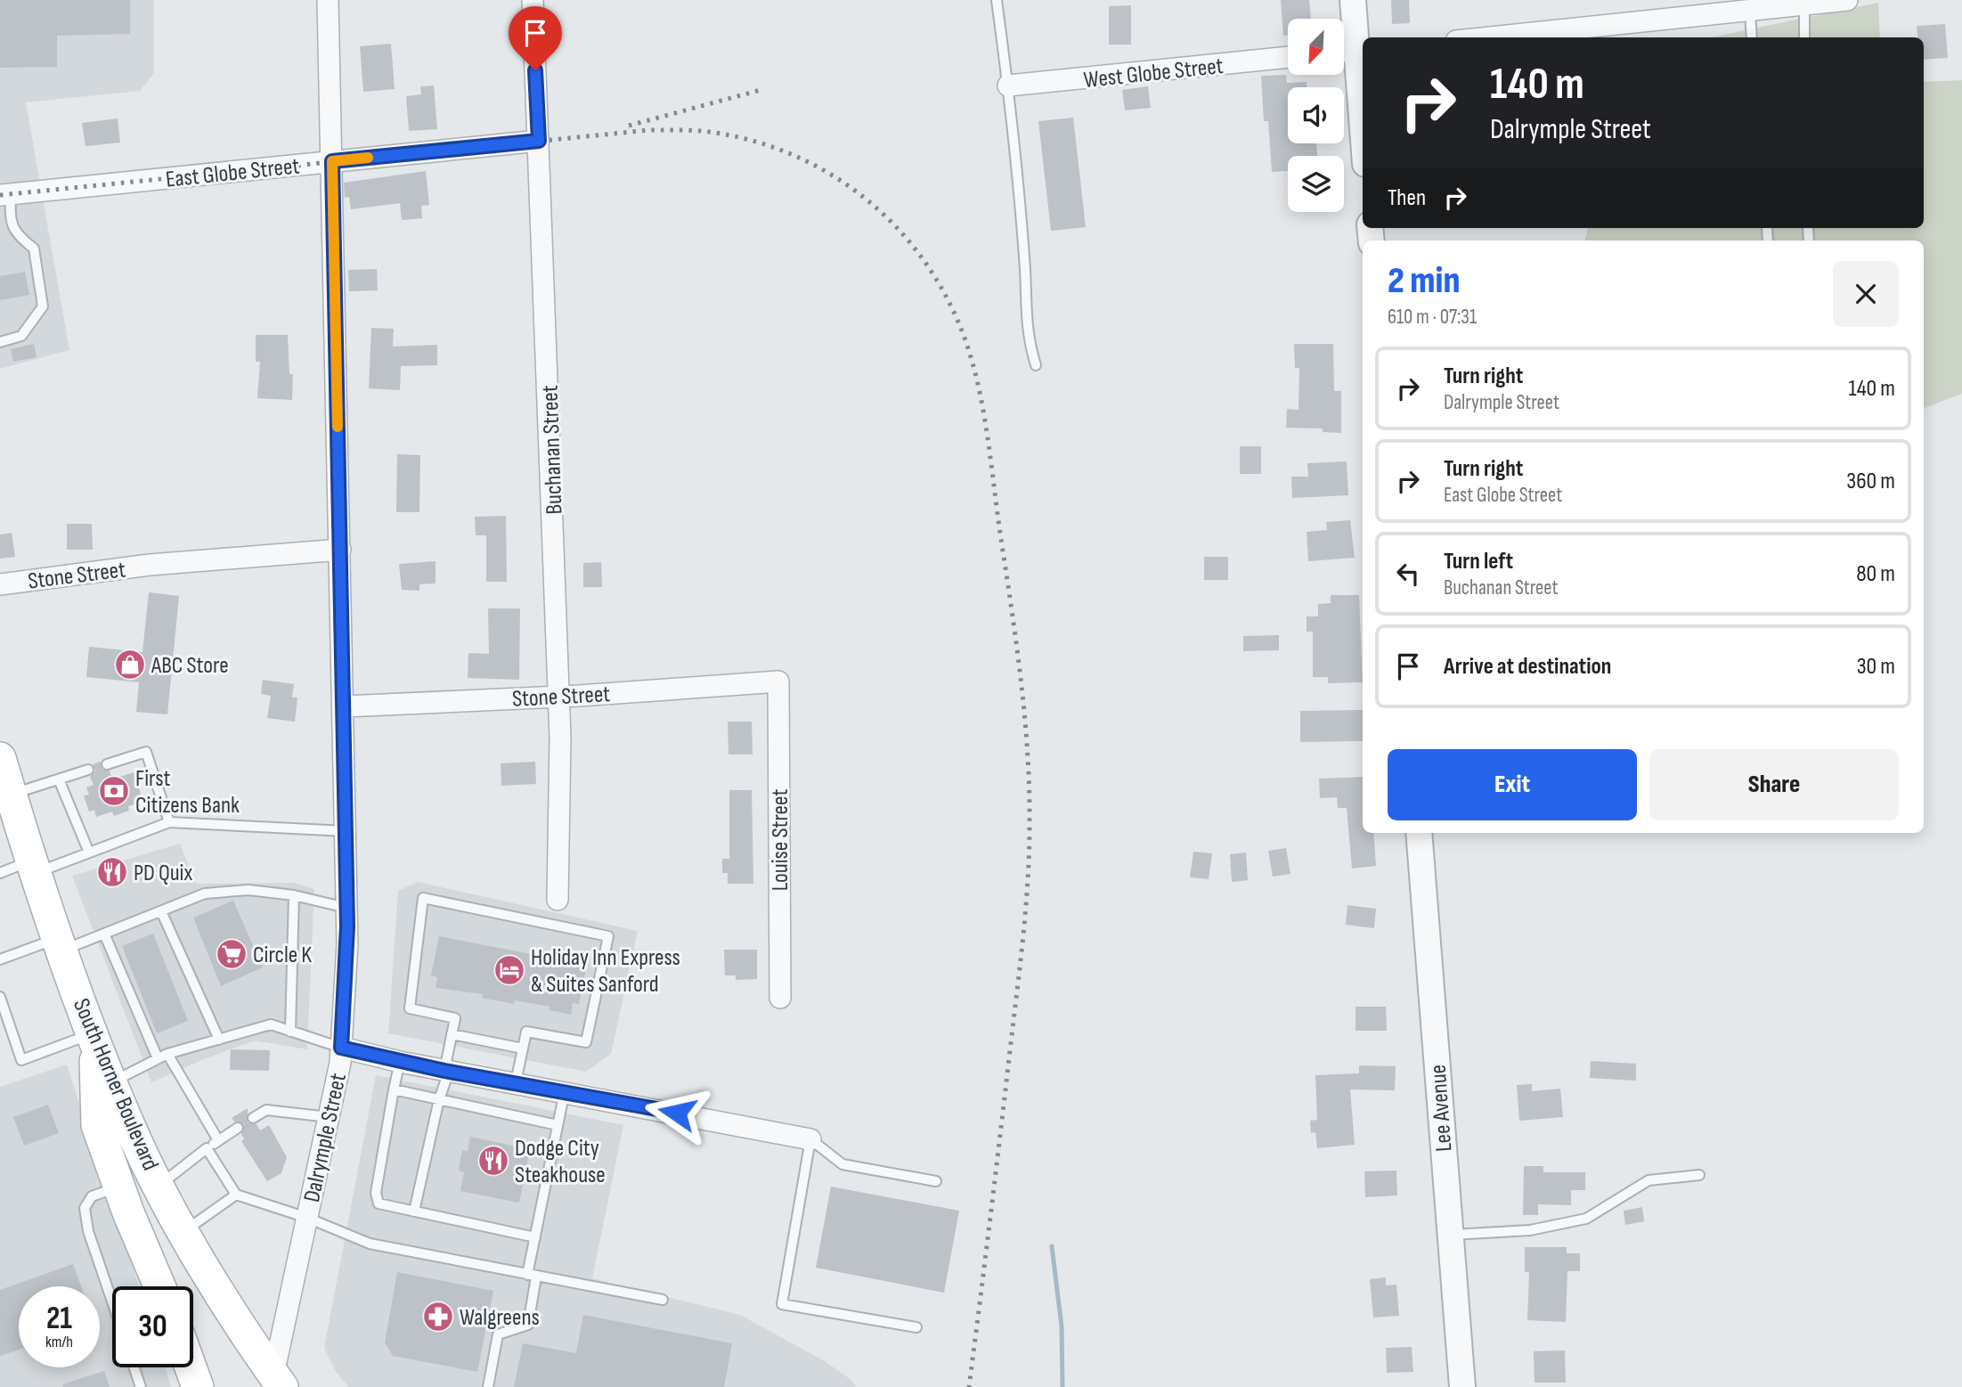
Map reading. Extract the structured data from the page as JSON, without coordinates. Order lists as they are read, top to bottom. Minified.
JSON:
{"streets":{"main road":["South Horner Boulevard"],"street":["West Globe Street","East Globe Street","Buchanan Street","Stone Street","Louise Street","Lee Avenue","Dalrymple Street"]},"crossings":[["East Globe Street","Buchanan Street"],["East Globe Street","Dalrymple Street"],["Buchanan Street","Stone Street"],["Stone Street","Louise Street"],["Stone Street","Dalrymple Street"],["South Horner Boulevard","Dalrymple Street"]],"places":{"shop":["ABC Store"],"bank":["First Citizens Bank"],"restaurant":["PD Quix","Dodge City Steakhouse"],"supermarket":["Circle K"],"hotel":["Holiday Inn Express & Suites Sanford"],"pharmacy":["Walgreens"]},"north":"bottom left","page":{"turn":["140 m","Dalrymple Street"],"then":"Then","heading":["2 min","610 m · 07:31"],"list":[{"name":"Turn right","note":"Dalrymple Street","value":"140 m"},{"name":"Turn right","note":"East Globe Street","value":"360 m"},{"name":"Turn left","note":"Buchanan Street","value":"80 m"},{"name":"Arrive at destination","value":"30 m"}],"buttons":["Exit","Share"],"speed":"21 km/h","limit":"30"}}
